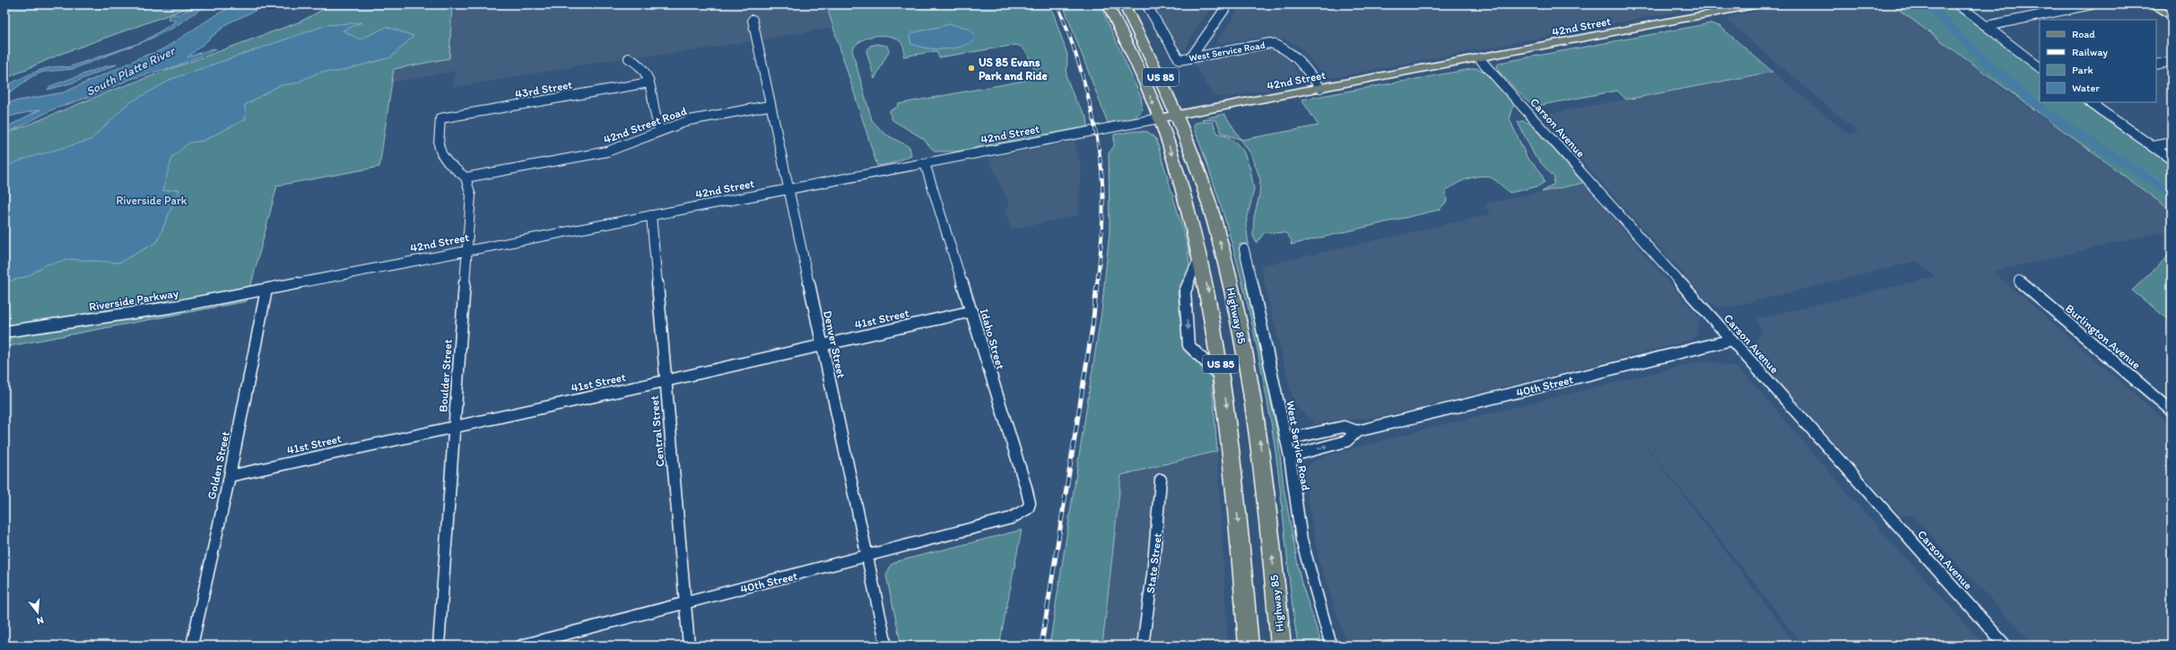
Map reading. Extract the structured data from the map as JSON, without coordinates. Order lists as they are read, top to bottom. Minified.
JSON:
{"streets":{"highway":["US 85","Highway 85"],"main road":["42nd Street"],"street":["West Service Road","43rd Street","42nd Street Road","Carson Avenue","Riverside Parkway","41st Street","Burlington Avenue","Idaho Street","Denver Street","Boulder Street","40th Street","Central Street","Golden Street","State Street"]},"crossings":[["42nd Street","West Service Road"],["42nd Street","Carson Avenue"],["42nd Street","Riverside Parkway"],["42nd Street","Highway 85"],["42nd Street","Idaho Street"],["42nd Street","Denver Street"],["42nd Street","Boulder Street"],["42nd Street","Central Street"],["42nd Street","Golden Street"],["West Service Road","40th Street"],["43rd Street","42nd Street Road"],["43rd Street","Boulder Street"],["42nd Street Road","Denver Street"],["42nd Street Road","Boulder Street"],["Carson Avenue","40th Street"],["Riverside Parkway","Golden Street"],["41st Street","Idaho Street"],["41st Street","Denver Street"],["41st Street","Boulder Street"],["41st Street","Central Street"],["41st Street","Golden Street"],["Idaho Street","40th Street"],["Denver Street","40th Street"],["40th Street","Central Street"]],"water":["South Platte River"],"parks":["Riverside Park"],"places":["US 85 Evans Park and Ride"],"legend":["Road","Railway","Park","Water"],"north":"bottom"}
